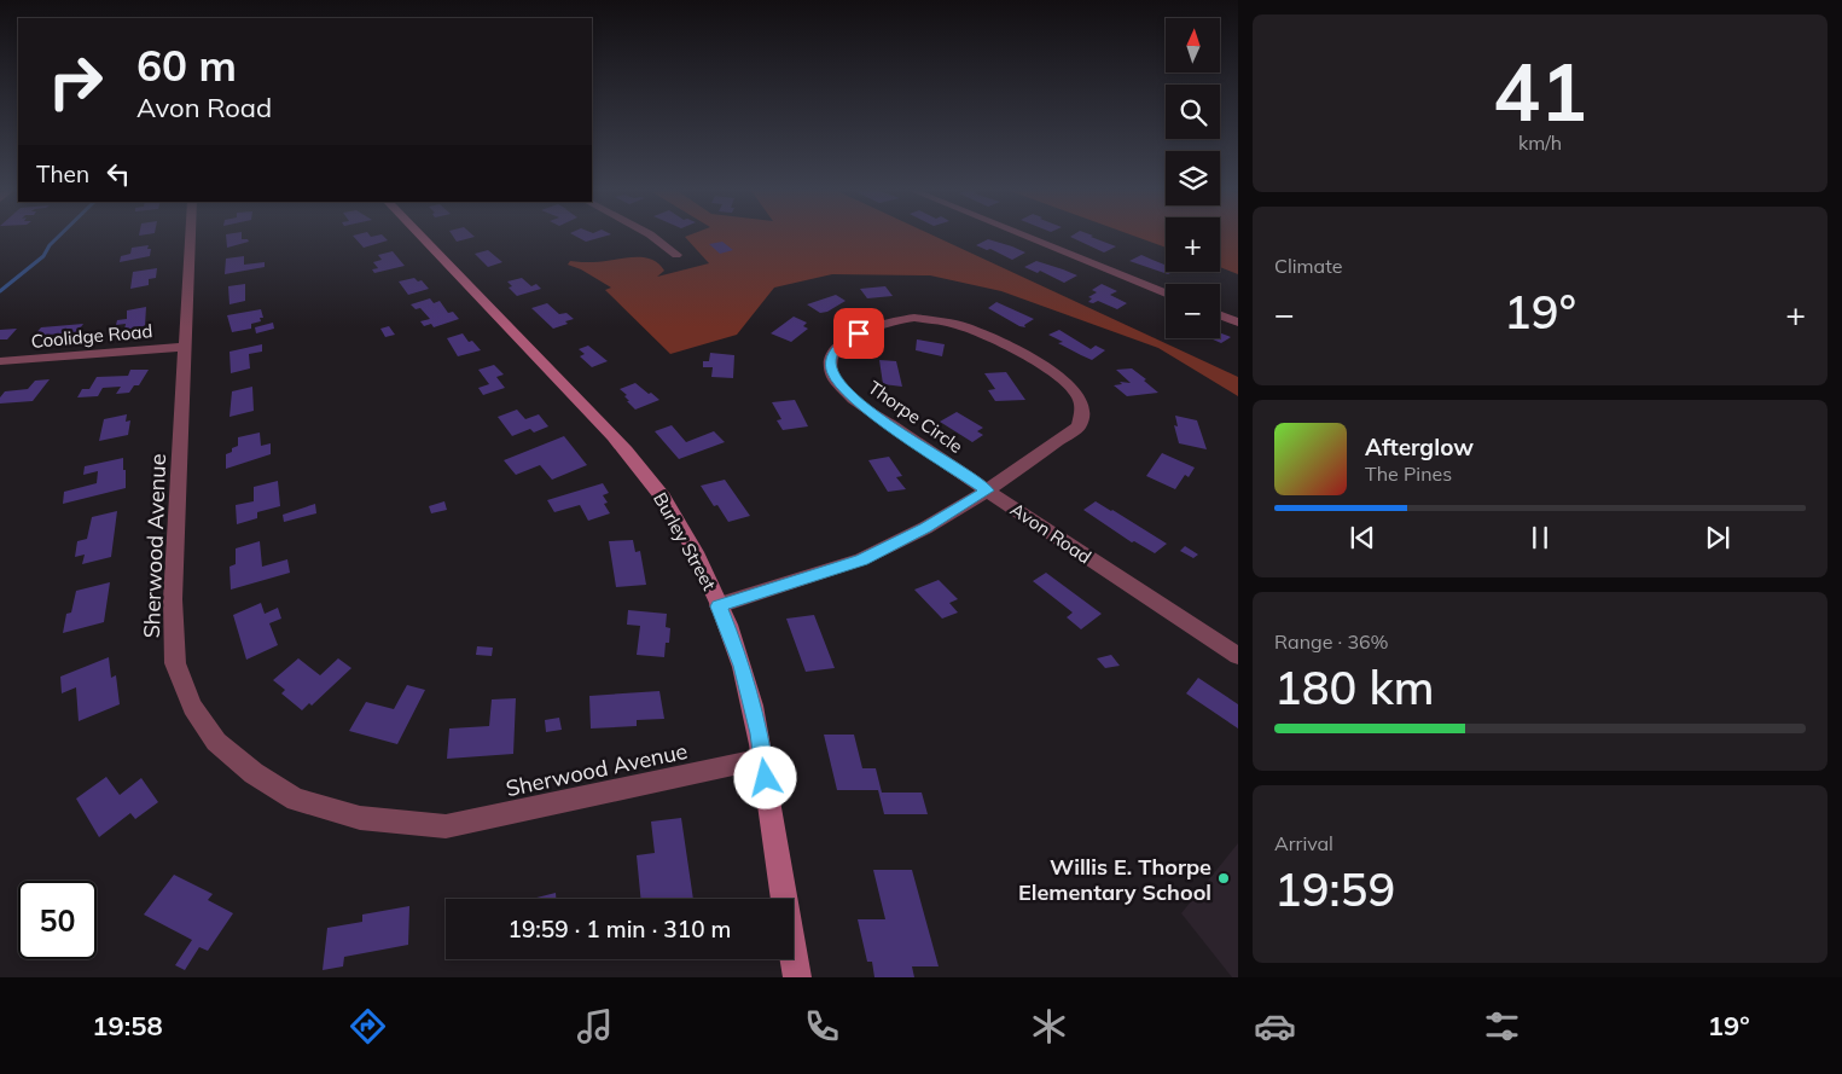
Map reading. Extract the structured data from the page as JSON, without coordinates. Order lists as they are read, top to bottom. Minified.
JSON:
{"streets":{"main road":["Burley Street"],"street":["Coolidge Road","Thorpe Circle","Avon Road","Sherwood Avenue"]},"crossings":[["Coolidge Road","Sherwood Avenue"],["Thorpe Circle","Avon Road"],["Burley Street","Sherwood Avenue"]],"places":["Willis E. Thorpe Elementary School"],"north":"top","page":{"tile":[["41","km/h"],"Climate",["Range · 36%","180 km"],["Arrival","19:59"]],"map_buttons":["+","−"],"turn":["60 m","Avon Road"],"then":"Then","heat":["−","19°","+"],"song":["Afterglow","The Pines"],"limit":"50","trip":"19:59 · 1 min · 310 m","tabs":["19:58","19°"]}}
